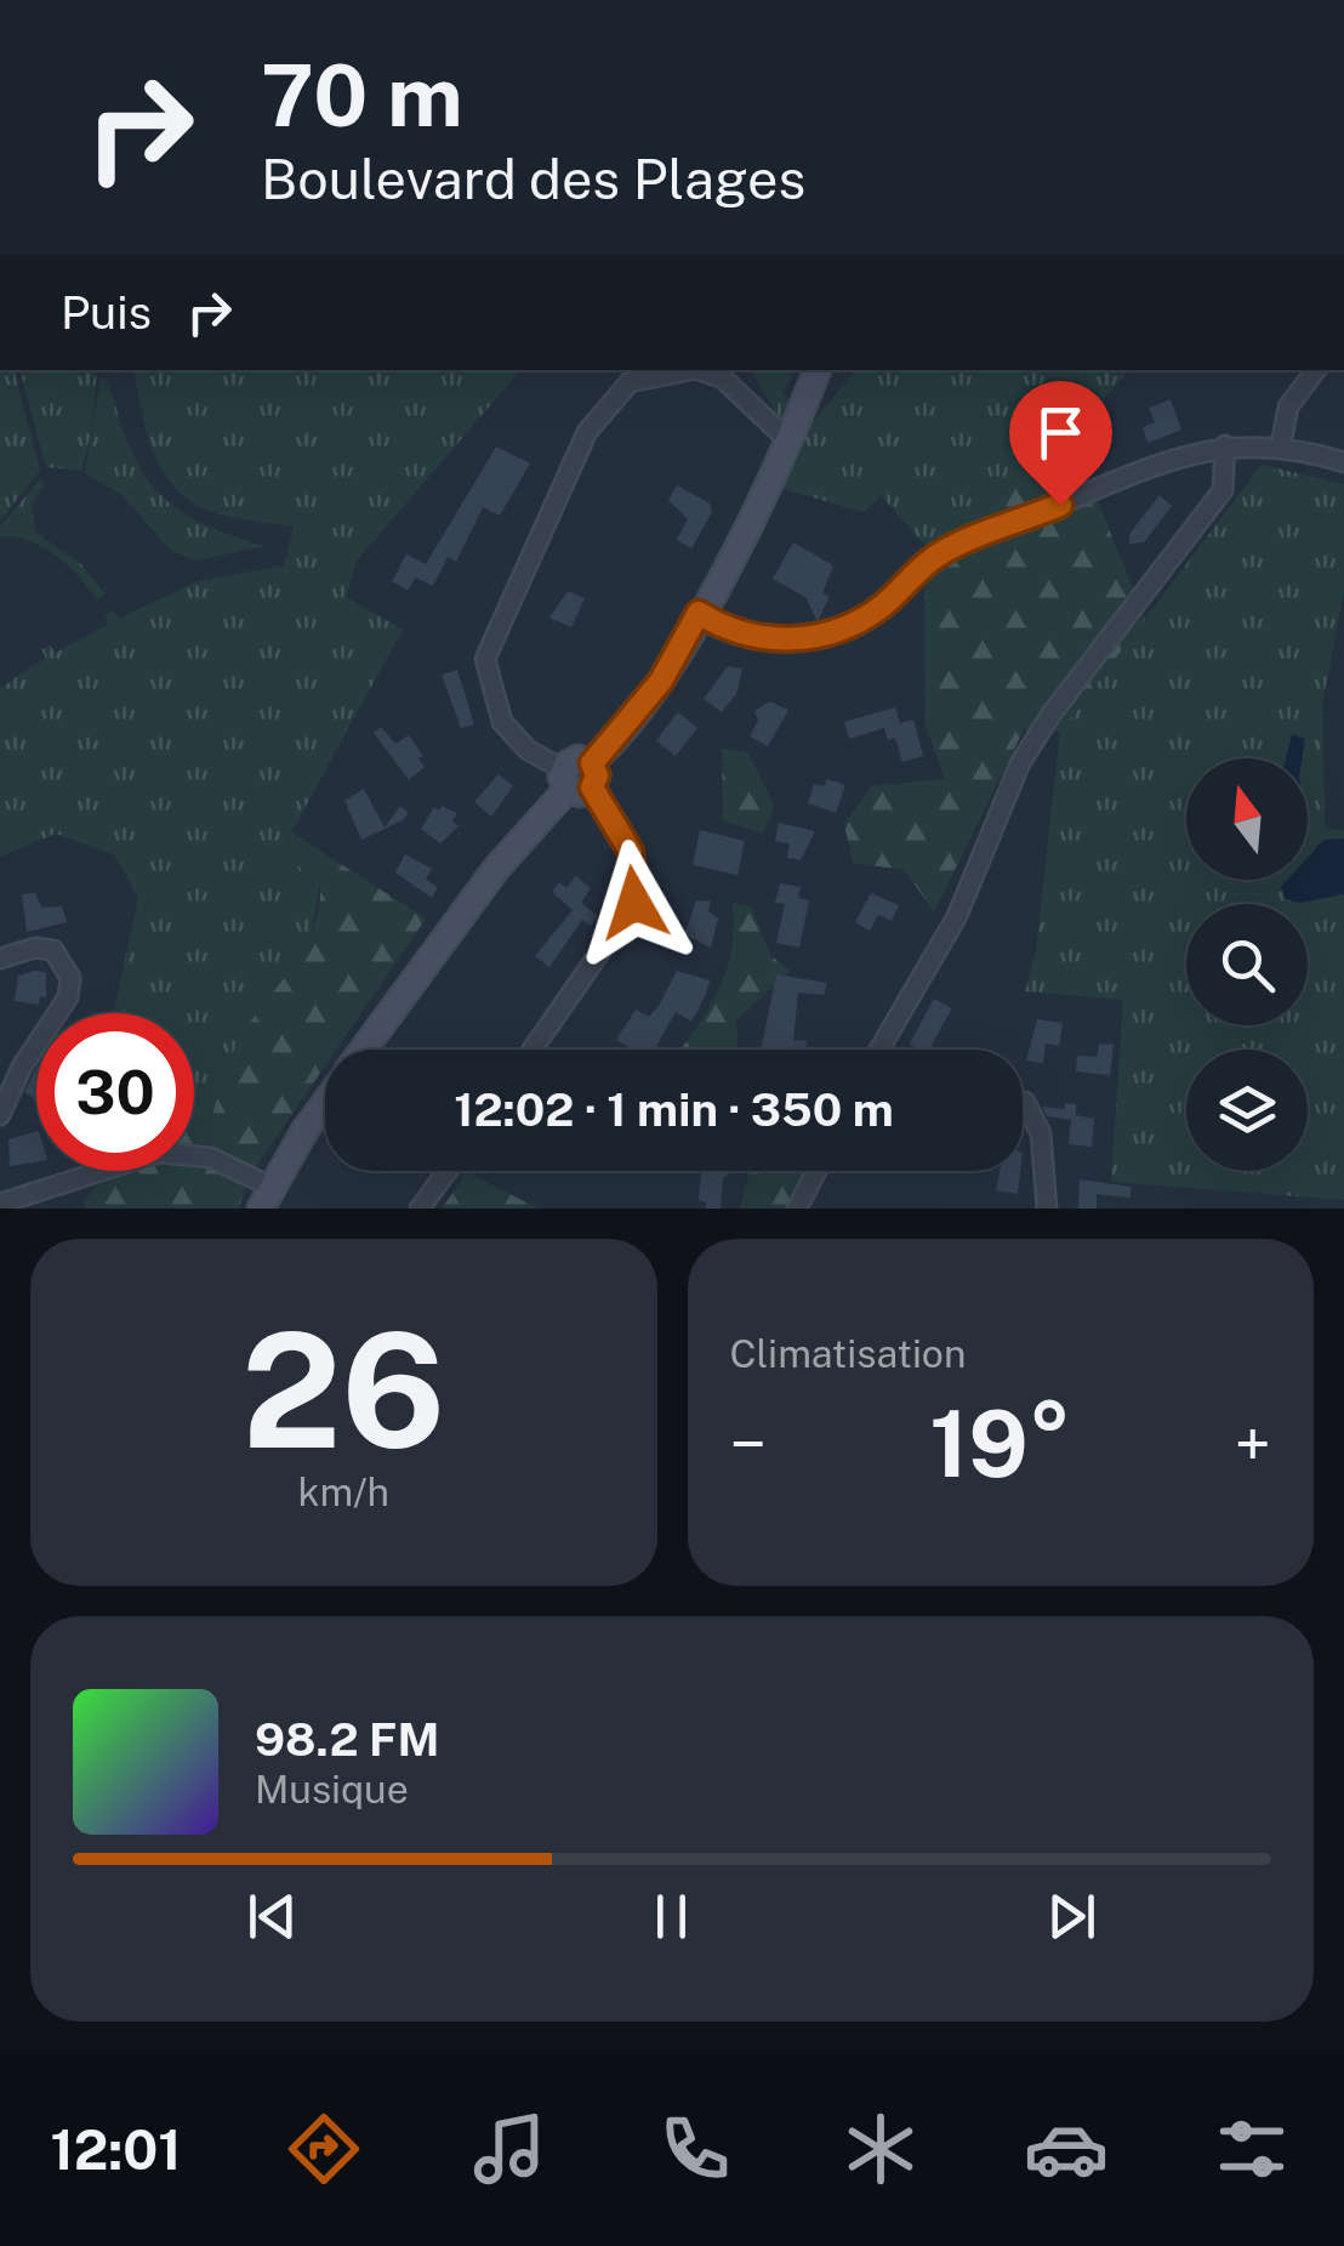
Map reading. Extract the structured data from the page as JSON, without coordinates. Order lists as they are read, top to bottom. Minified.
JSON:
{"north":"top","page":{"turn":["70 m","Boulevard des Plages"],"then":"Puis","limit":"30","trip":"12:02 · 1 min · 350 m","tile":[["26","km/h"],"Climatisation"],"heat":["−","19°","+"],"song":["98.2 FM","Musique"],"tabs":"12:01"}}
